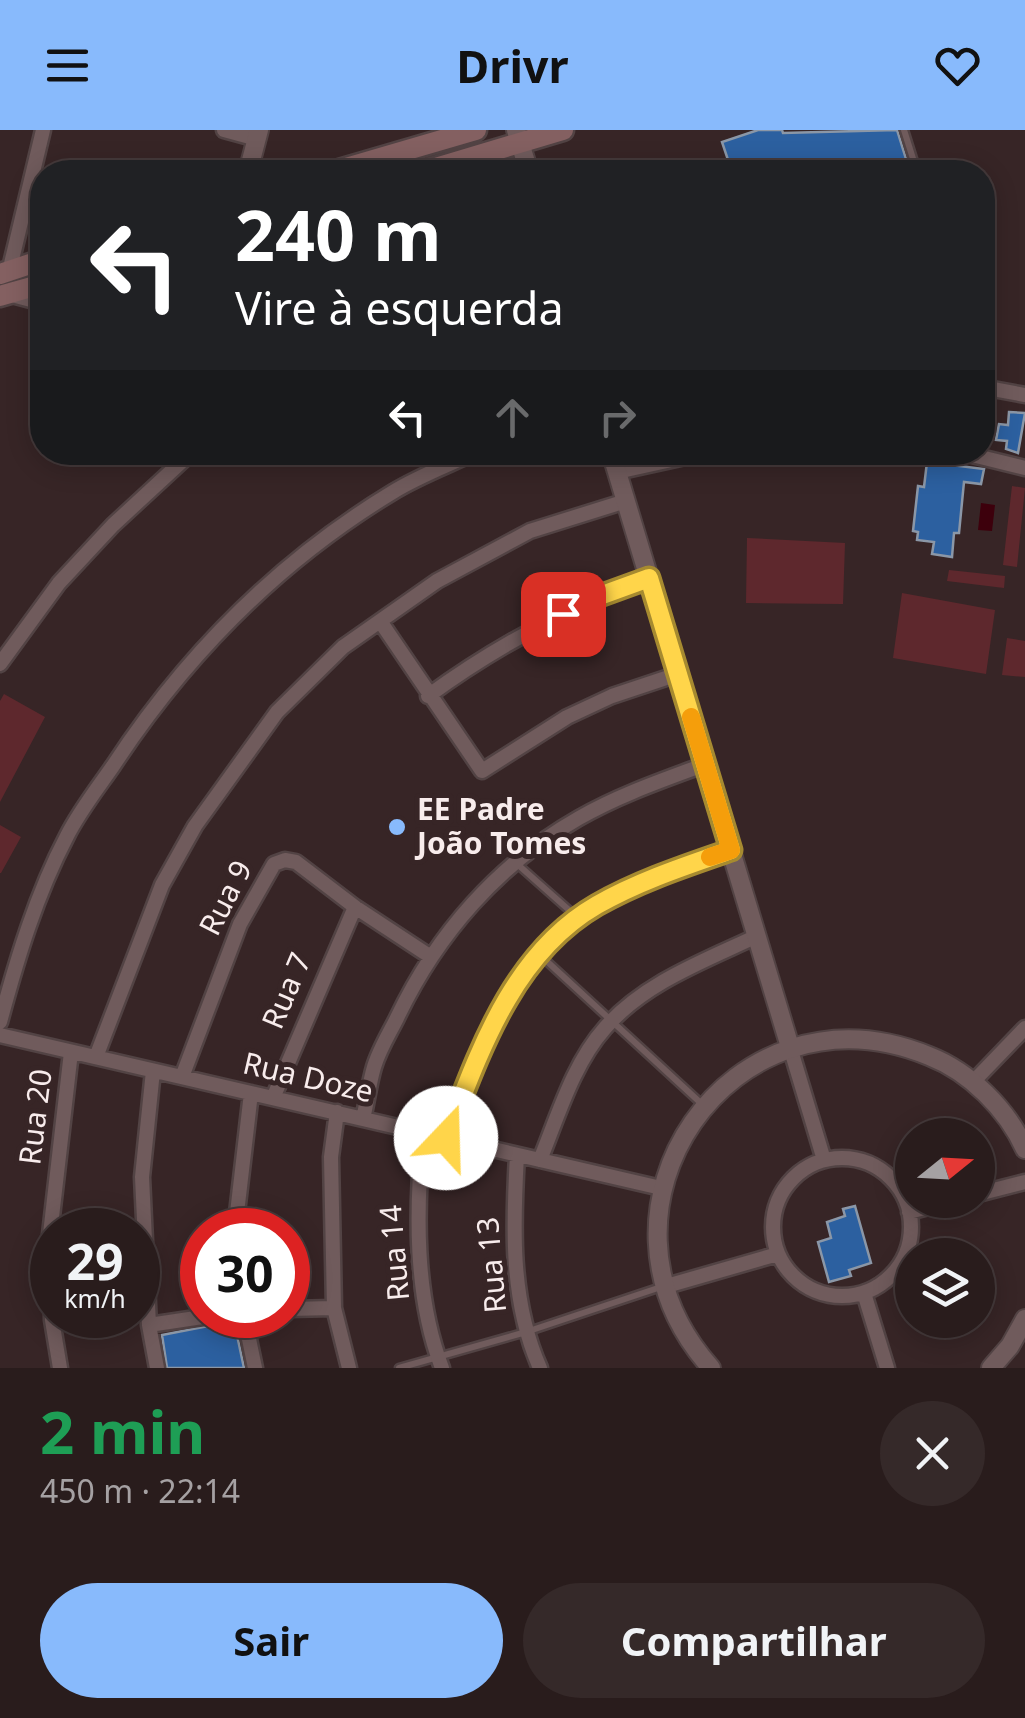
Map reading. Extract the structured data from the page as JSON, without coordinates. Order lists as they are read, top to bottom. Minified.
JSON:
{"streets":{"street":["Rua 9","Rua 7","Rua Doze","Rua 20","Rua 14","Rua 13"]},"crossings":[["Rua 9","Rua 7"],["Rua 9","Rua Doze"],["Rua 7","Rua Doze"],["Rua Doze","Rua 20"],["Rua Doze","Rua 14"],["Rua Doze","Rua 13"]],"places":["EE Padre João Tomes"],"north":"right","page":{"header":"Drivr","turn":["240 m","Vire à esquerda"],"speed":"29 km/h","limit":"30","heading":["2 min","450 m · 22:14"],"buttons":["Sair","Compartilhar"]}}
